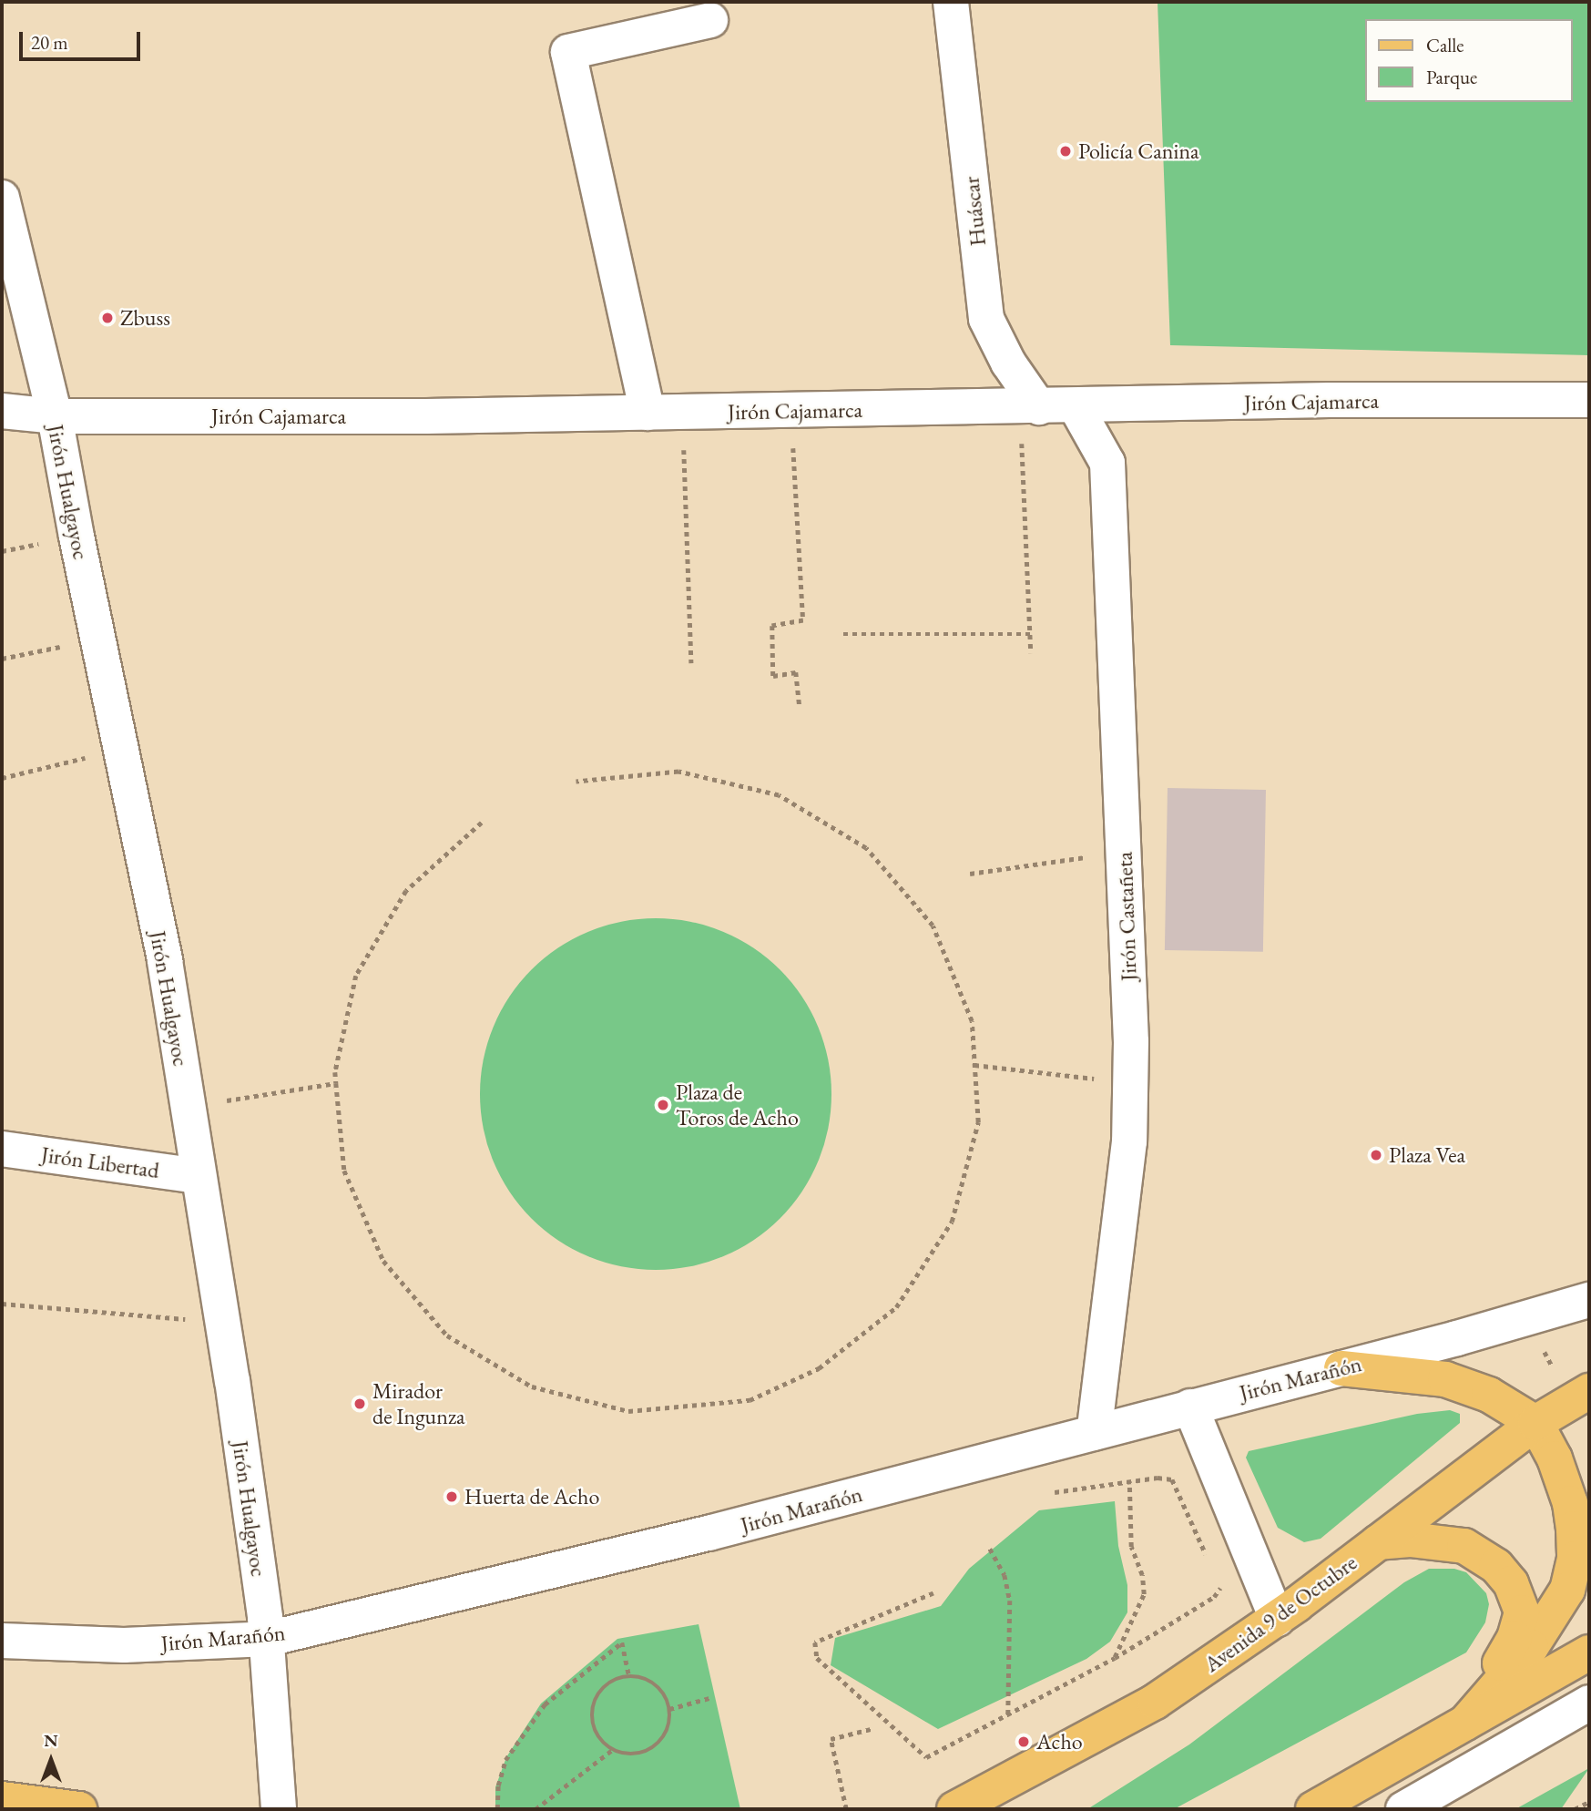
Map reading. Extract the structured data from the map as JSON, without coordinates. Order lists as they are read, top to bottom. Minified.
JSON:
{"streets":{"main road":["Avenida 9 de Octubre"],"street":["Huáscar","Jirón Cajamarca","Jirón Hualgayoc","Jirón Castañeta","Jirón Libertad","Jirón Marañón"]},"crossings":[["Huáscar","Jirón Cajamarca"],["Jirón Cajamarca","Jirón Hualgayoc"],["Jirón Cajamarca","Jirón Castañeta"],["Jirón Hualgayoc","Jirón Libertad"],["Jirón Hualgayoc","Jirón Marañón"],["Jirón Castañeta","Jirón Marañón"]],"places":["Policía Canina","Zbuss","Plaza de Toros de Acho","Plaza Vea","Mirador de Ingunza","Huerta de Acho","Acho"],"legend":["Calle","Parque"],"scale_bar":"20 m","north":"top"}
